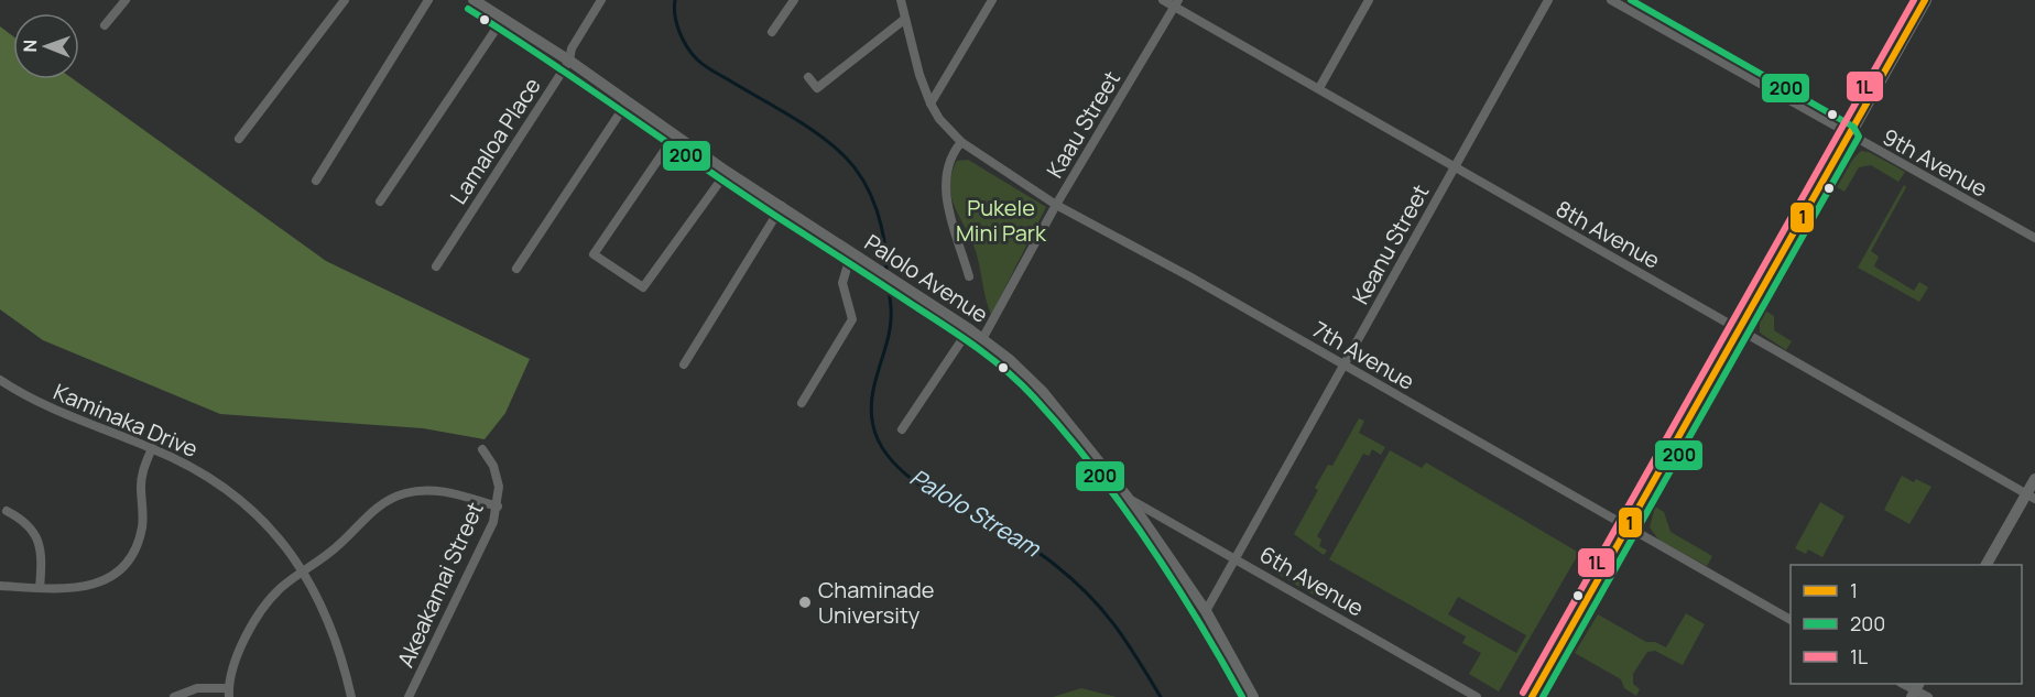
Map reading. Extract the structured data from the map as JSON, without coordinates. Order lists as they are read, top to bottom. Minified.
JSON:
{"streets":{"street":["Kaau Street","Lamaloa Place","9th Avenue","8th Avenue","Keanu Street","Palolo Avenue","7th Avenue","Kaminaka Drive","6th Avenue","Akeakamai Street"]},"crossings":[["Kaau Street","8th Avenue"],["Kaau Street","Palolo Avenue"],["Kaau Street","7th Avenue"],["Lamaloa Place","Palolo Avenue"],["8th Avenue","Keanu Street"],["Keanu Street","Palolo Avenue"],["Keanu Street","7th Avenue"],["Keanu Street","6th Avenue"],["Palolo Avenue","6th Avenue"]],"water":["Palolo Stream"],"parks":["Pukele Mini Park"],"places":["Chaminade University"],"lines":["transit line 1","transit line 200","transit line 1L"],"legend":["1","200","1L"],"north":"left"}
